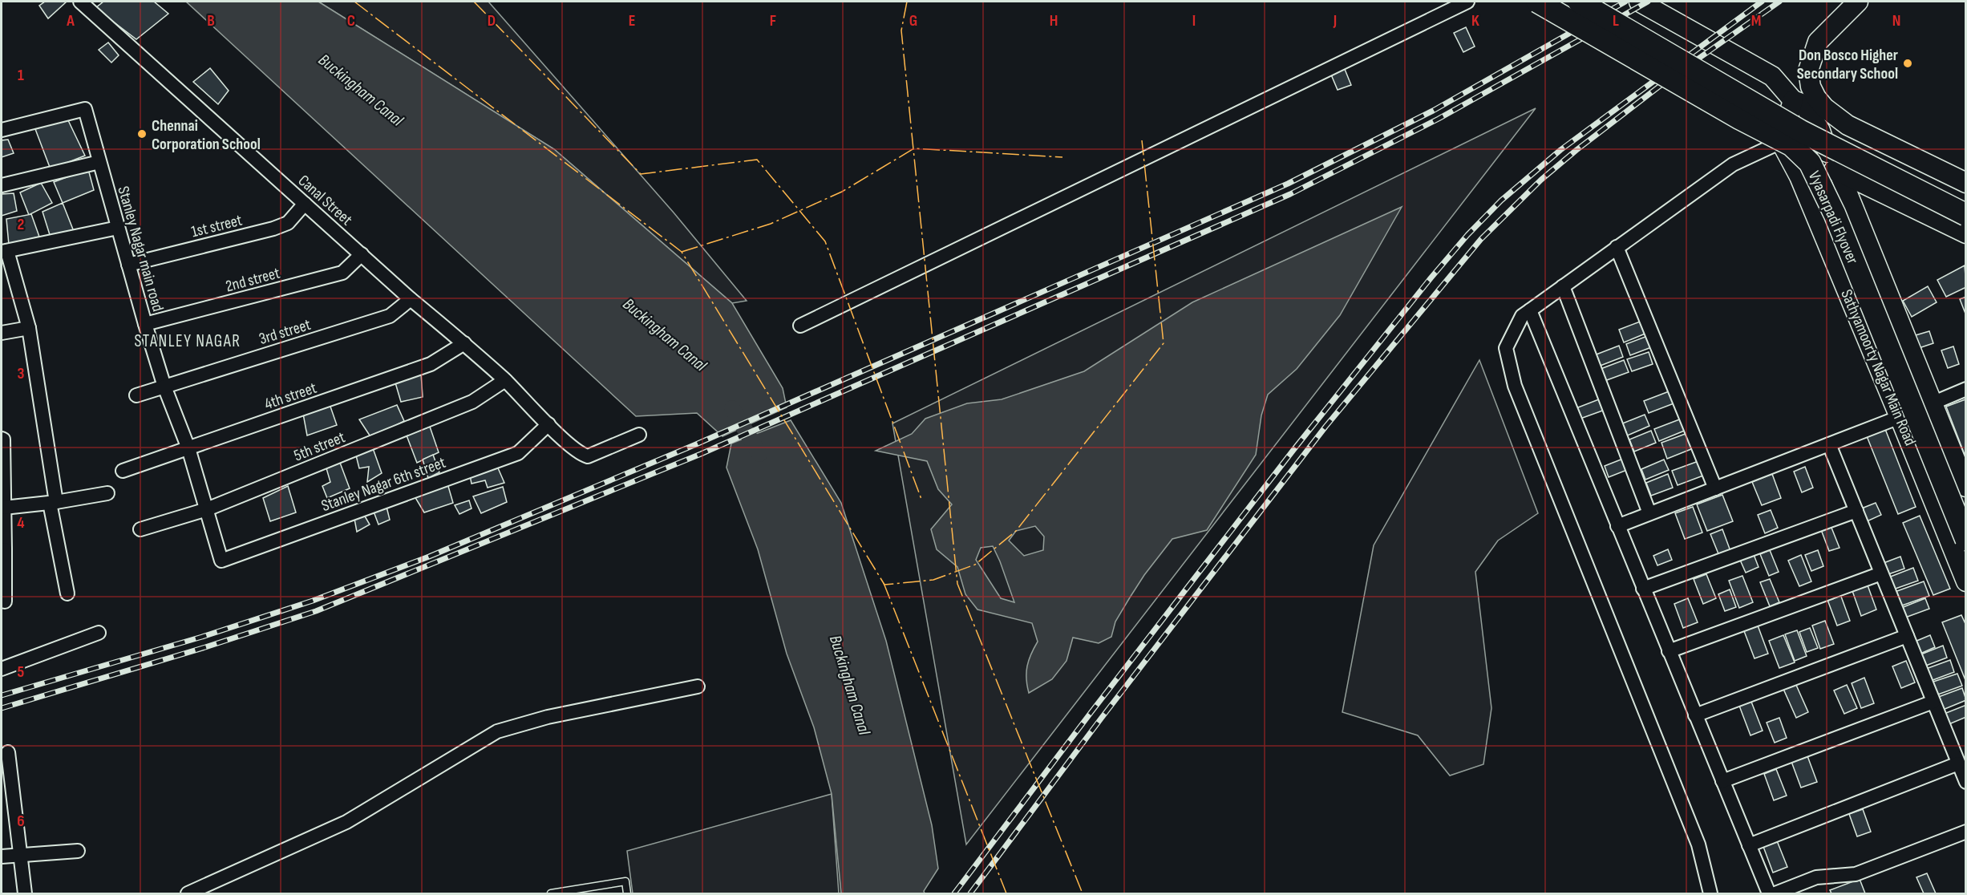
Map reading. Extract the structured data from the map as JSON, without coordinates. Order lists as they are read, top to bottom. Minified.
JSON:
{"streets":{"main road":["Vyasarpadi Flyover"],"street":["Canal Street","1st street","Stanley Nagar main road","2nd street","3rd street","Sathyamoorty Nagar Main Road","4th street","5th street","Stanley Nagar 6th street"]},"crossings":[["Canal Street","1st street"],["Canal Street","2nd street"],["Canal Street","3rd street"],["Canal Street","4th street"],["Canal Street","5th street"],["Canal Street","Stanley Nagar 6th street"],["1st street","Stanley Nagar main road"],["Stanley Nagar main road","2nd street"],["Stanley Nagar main road","3rd street"],["Stanley Nagar main road","4th street"],["Stanley Nagar main road","5th street"],["Stanley Nagar main road","Stanley Nagar 6th street"]],"districts":["STANLEY NAGAR"],"water":["Buckingham Canal"],"places":["Don Bosco Higher Secondary School","Chennai Corporation School"],"grid":{"columns":["A","B","C","D","E","F","G","H","I","J","K","L","M","N"],"rows":["1","2","3","4","5","6"]}}
